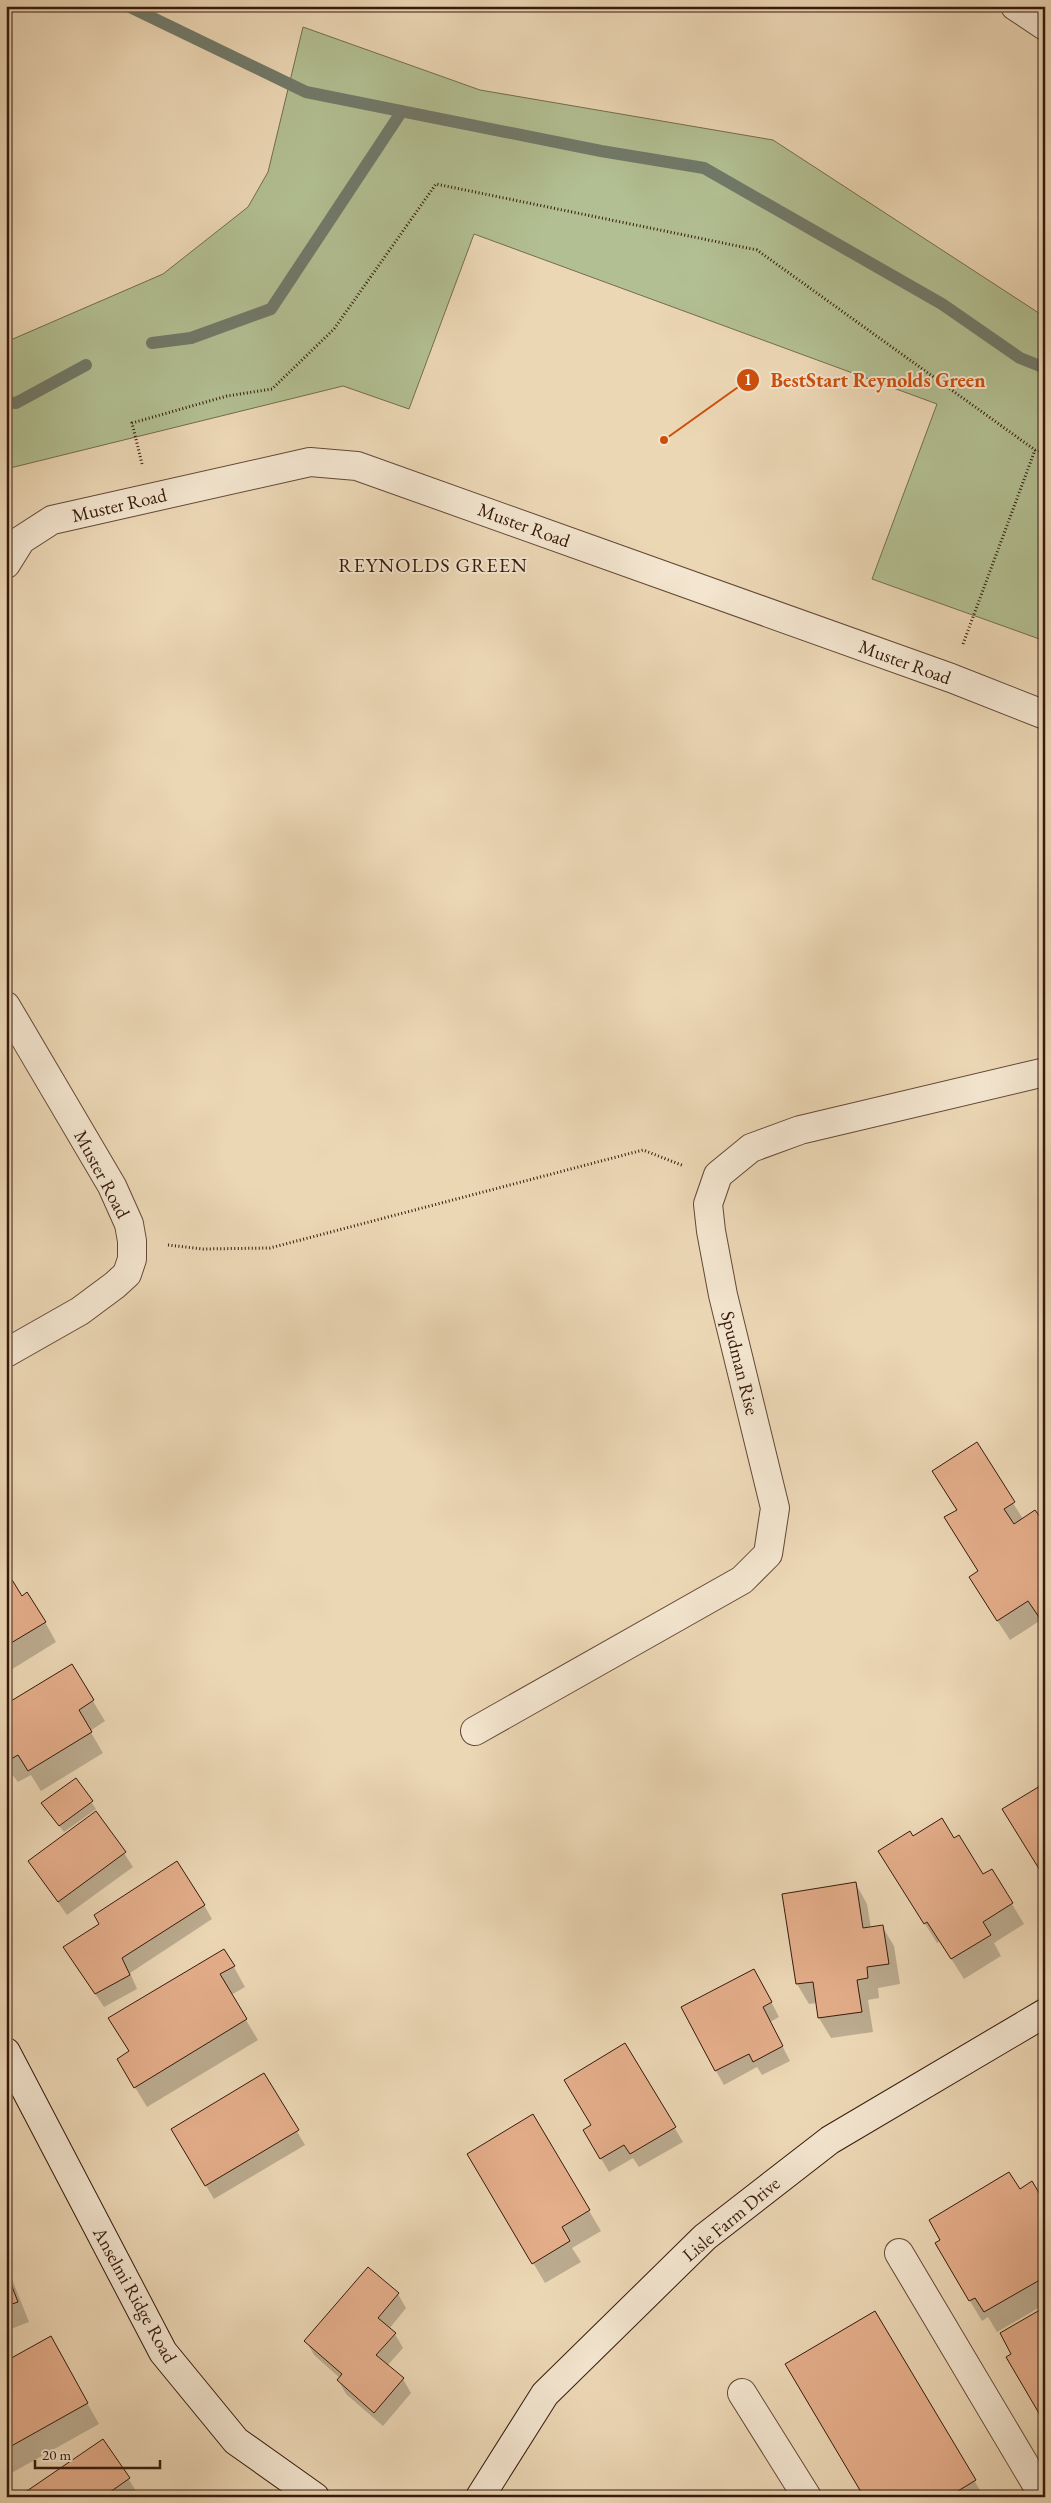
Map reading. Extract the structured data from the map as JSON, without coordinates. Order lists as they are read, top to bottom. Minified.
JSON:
{"streets":{"street":["Muster Road","Spudman Rise","Lisle Farm Drive","Anselmi Ridge Road"]},"districts":["REYNOLDS GREEN"],"places":["BestStart Reynolds Green"],"scale_bar":"20 m"}
